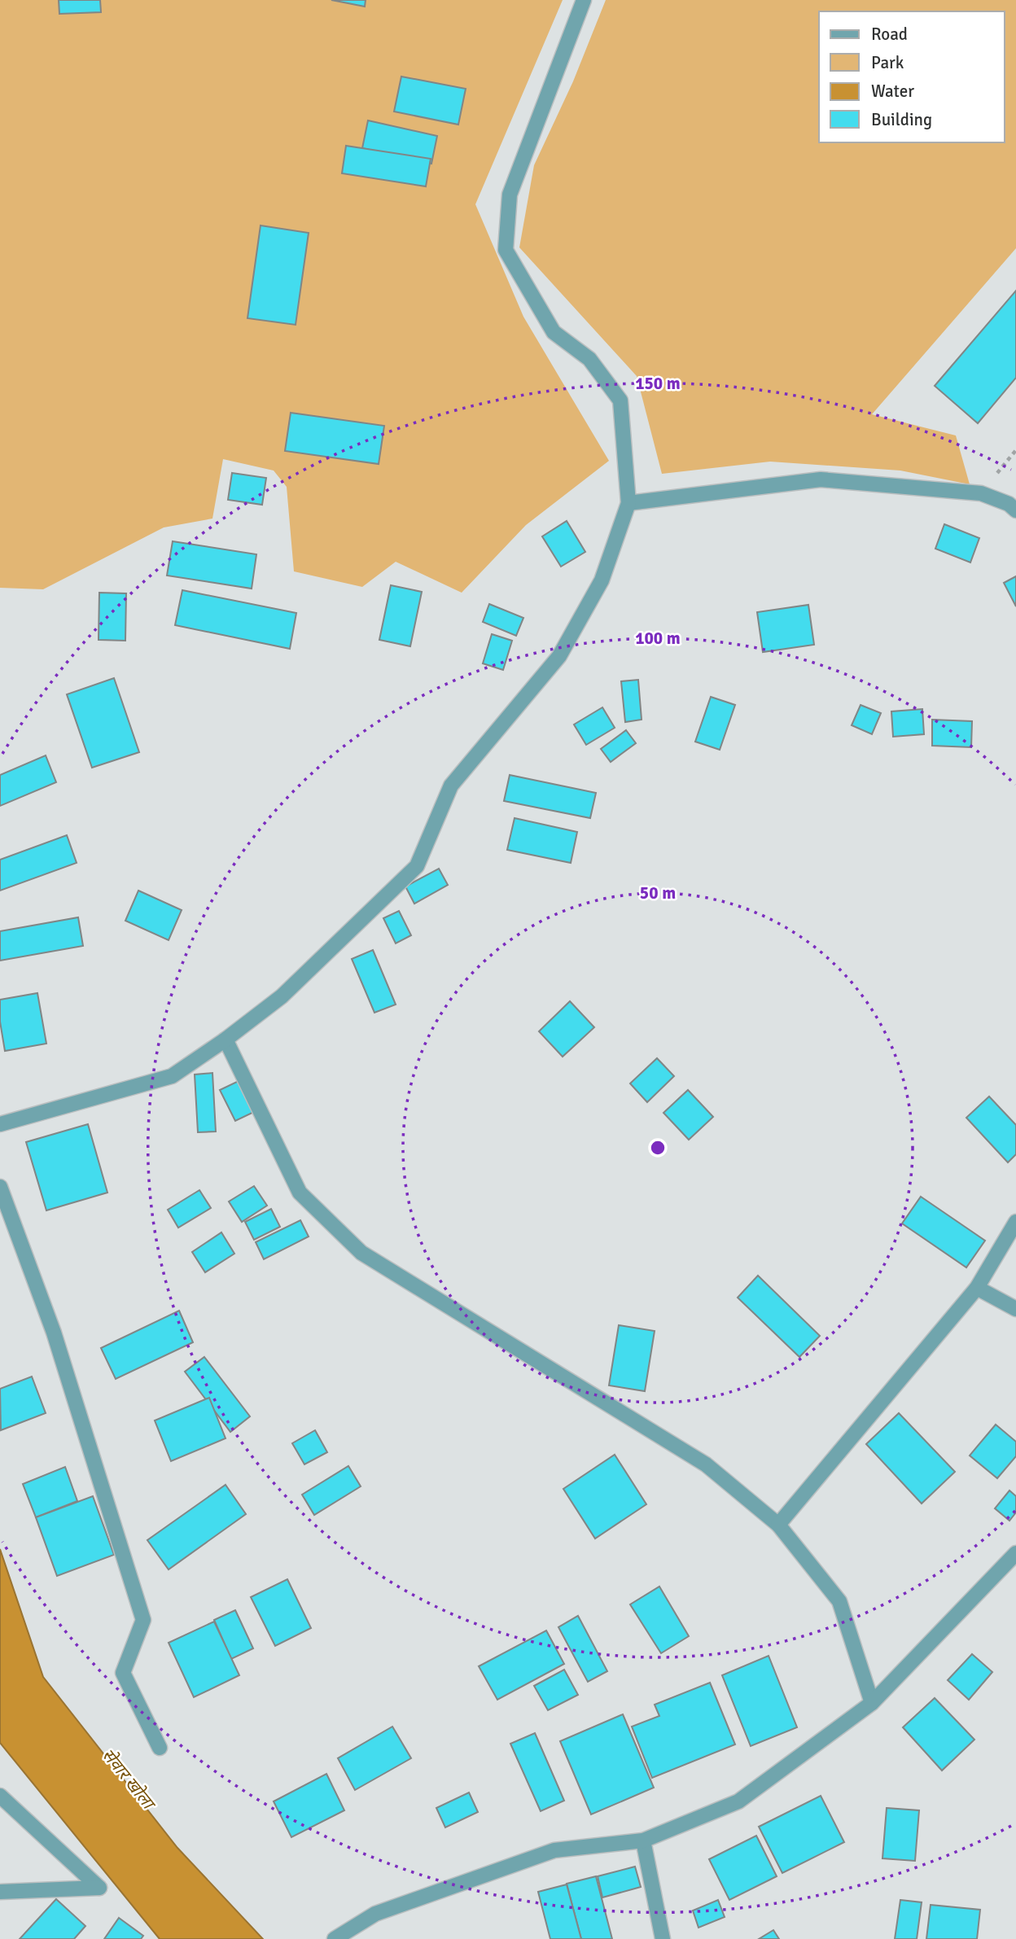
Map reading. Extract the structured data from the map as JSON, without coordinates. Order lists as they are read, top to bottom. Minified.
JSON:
{"water":["सेवार खोला"],"legend":["Road","Park","Water","Building"],"rings":["150 m","100 m","50 m"]}
